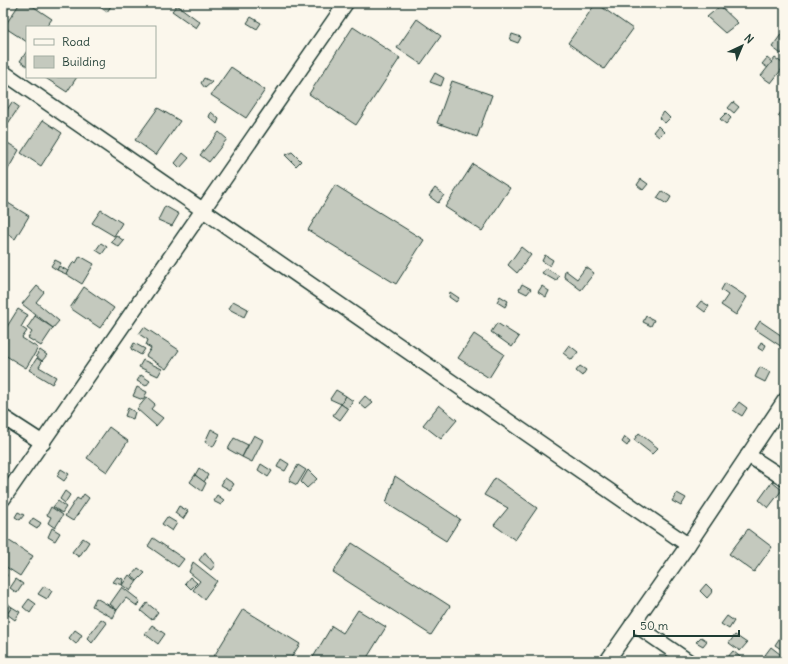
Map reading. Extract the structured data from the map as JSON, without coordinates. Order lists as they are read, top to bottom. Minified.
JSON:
{"legend":["Road","Building"],"scale_bar":"50 m","north":"top right"}
